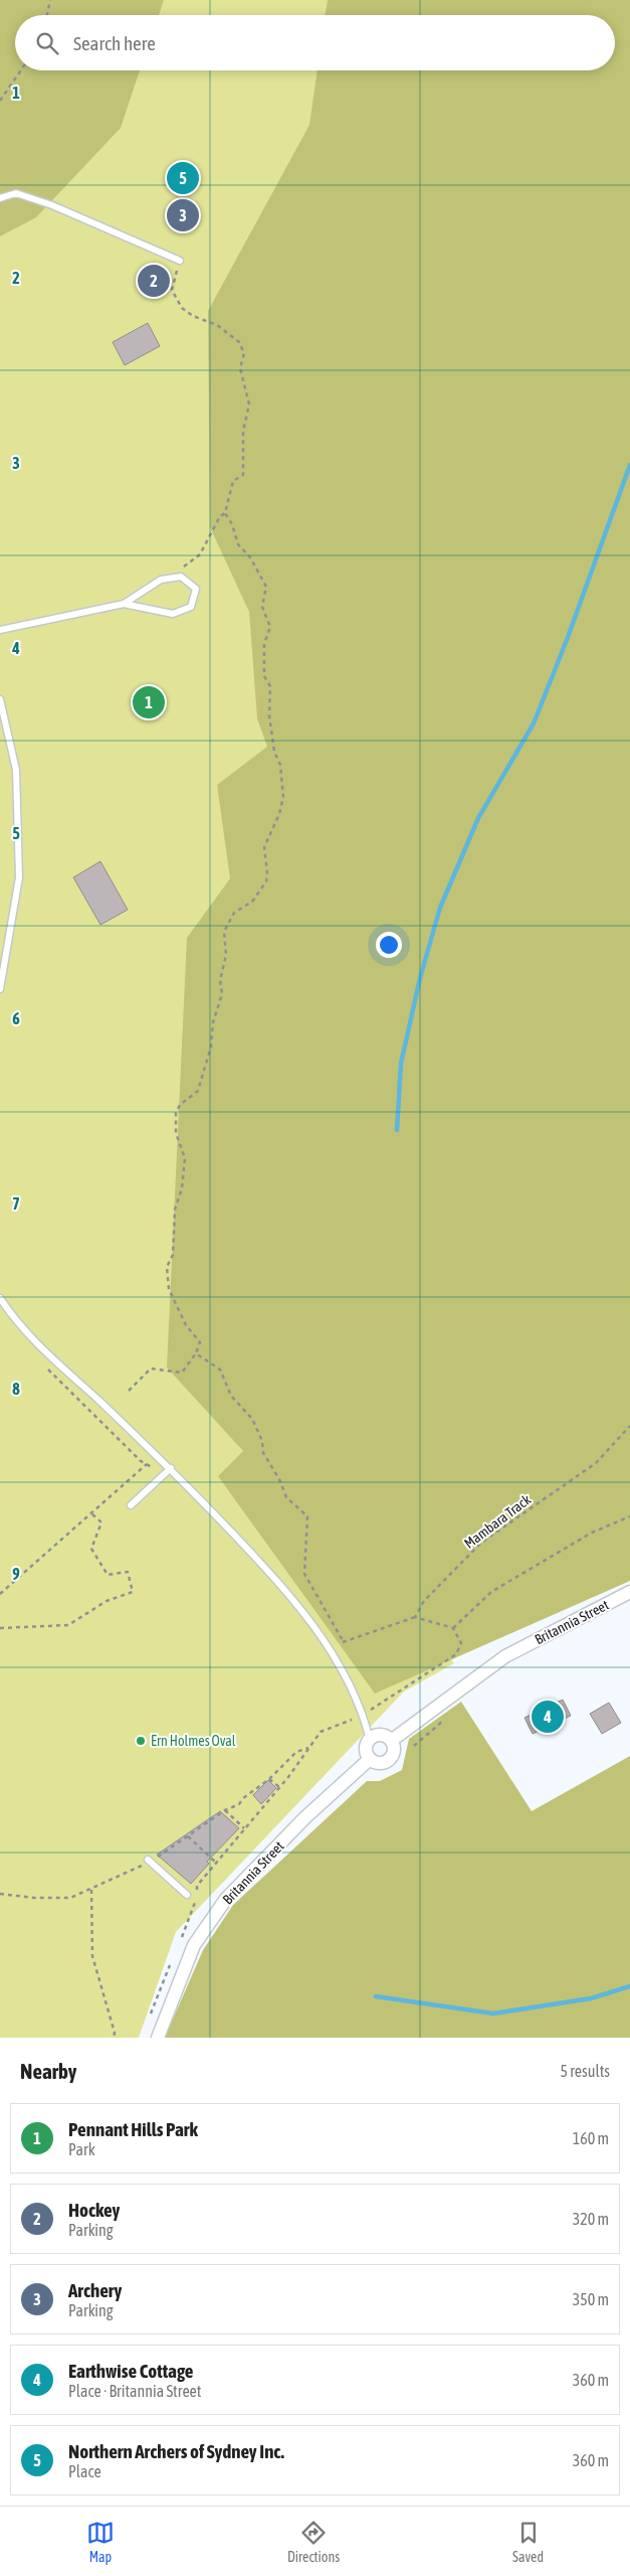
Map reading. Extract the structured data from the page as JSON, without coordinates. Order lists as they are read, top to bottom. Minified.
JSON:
{"streets":{"street":["Britannia Street"],"path":["Mambara Track"]},"places":["Ern Holmes Oval"],"page":{"search":"Search here","pins":["5","3","2","1","4"],"heading":["Nearby","5 results"],"list":[{"mark":"1","name":"Pennant Hills Park","note":"Park","value":"160 m"},{"mark":"2","name":"Hockey","note":"Parking","value":"320 m"},{"mark":"3","name":"Archery","note":"Parking","value":"350 m"},{"mark":"4","name":"Earthwise Cottage","note":"Place · Britannia Street","value":"360 m"},{"mark":"5","name":"Northern Archers of Sydney Inc.","note":"Place","value":"360 m"}],"nav":["Map","Directions","Saved"]},"grid":{"rows":["1","2","3","4","5","6","7","8","9"]}}
